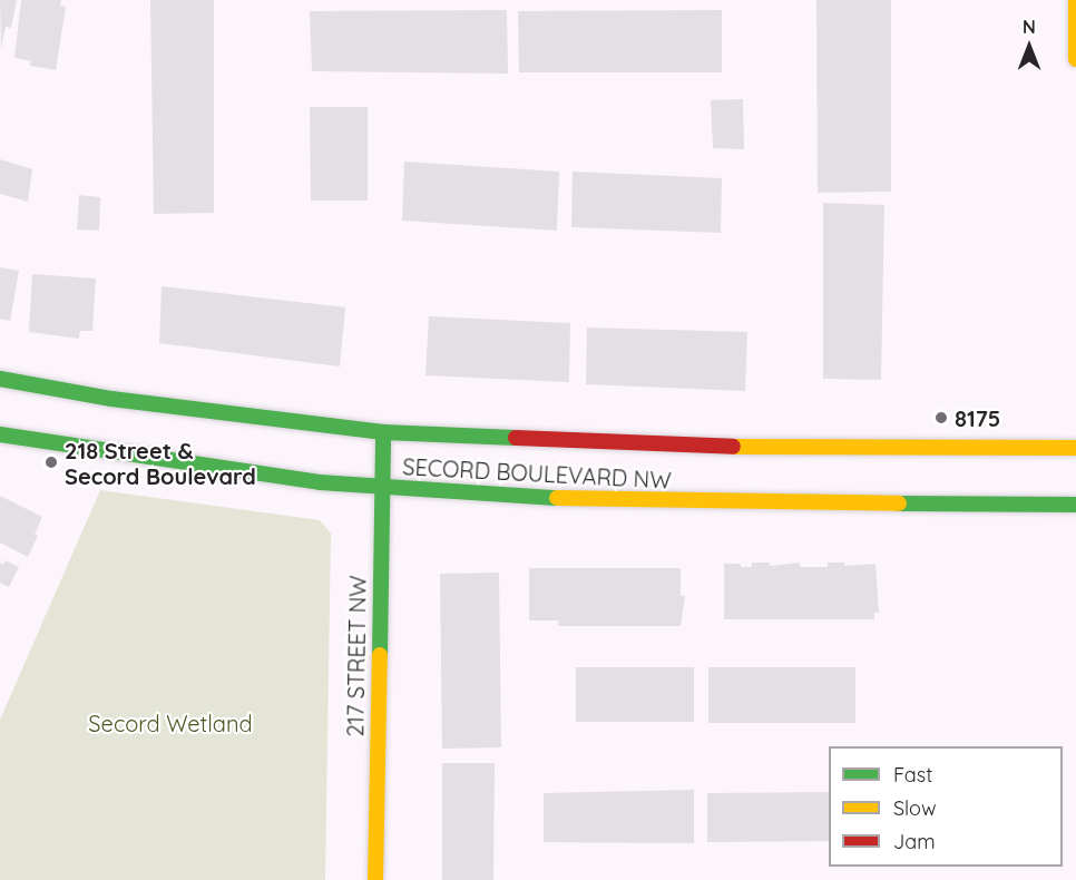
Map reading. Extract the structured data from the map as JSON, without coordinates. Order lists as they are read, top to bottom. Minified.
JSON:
{"streets":{"street":["SECORD BOULEVARD NW","217 STREET NW"]},"crossings":[["SECORD BOULEVARD NW","217 STREET NW"]],"parks":["Secord Wetland"],"places":["8175","218 Street & Secord Boulevard"],"legend":["Fast","Slow","Jam"],"north":"top"}
